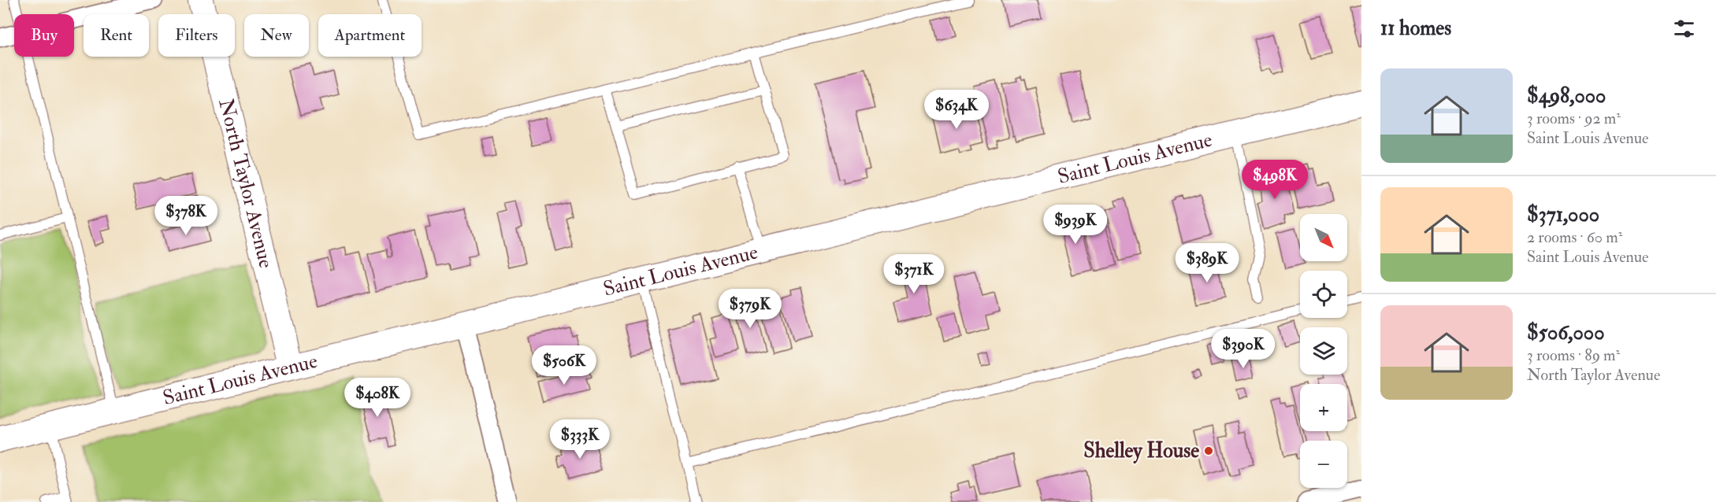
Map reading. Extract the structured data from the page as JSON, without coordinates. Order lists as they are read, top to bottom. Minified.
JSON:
{"streets":{"street":["Saint Louis Avenue","North Taylor Avenue"]},"crossings":[["Saint Louis Avenue","North Taylor Avenue"]],"places":["Shelley House"],"north":"bottom right","page":{"heading":"11 homes","chip":["Buy","Rent","Filters","New","Apartment"],"list":[{"name":"$498,000","note":"3 rooms · 92 m² · Saint Louis Avenue"},{"name":"$371,000","note":"2 rooms · 60 m² · Saint Louis Avenue"},{"name":"$506,000","note":"3 rooms · 89 m² · North Taylor Avenue"}],"price":["$634K","$498K","$378K","$939K","$389K","$371K","$379K","$390K","$506K","$408K","$333K"],"map_buttons":["+","−"]}}
